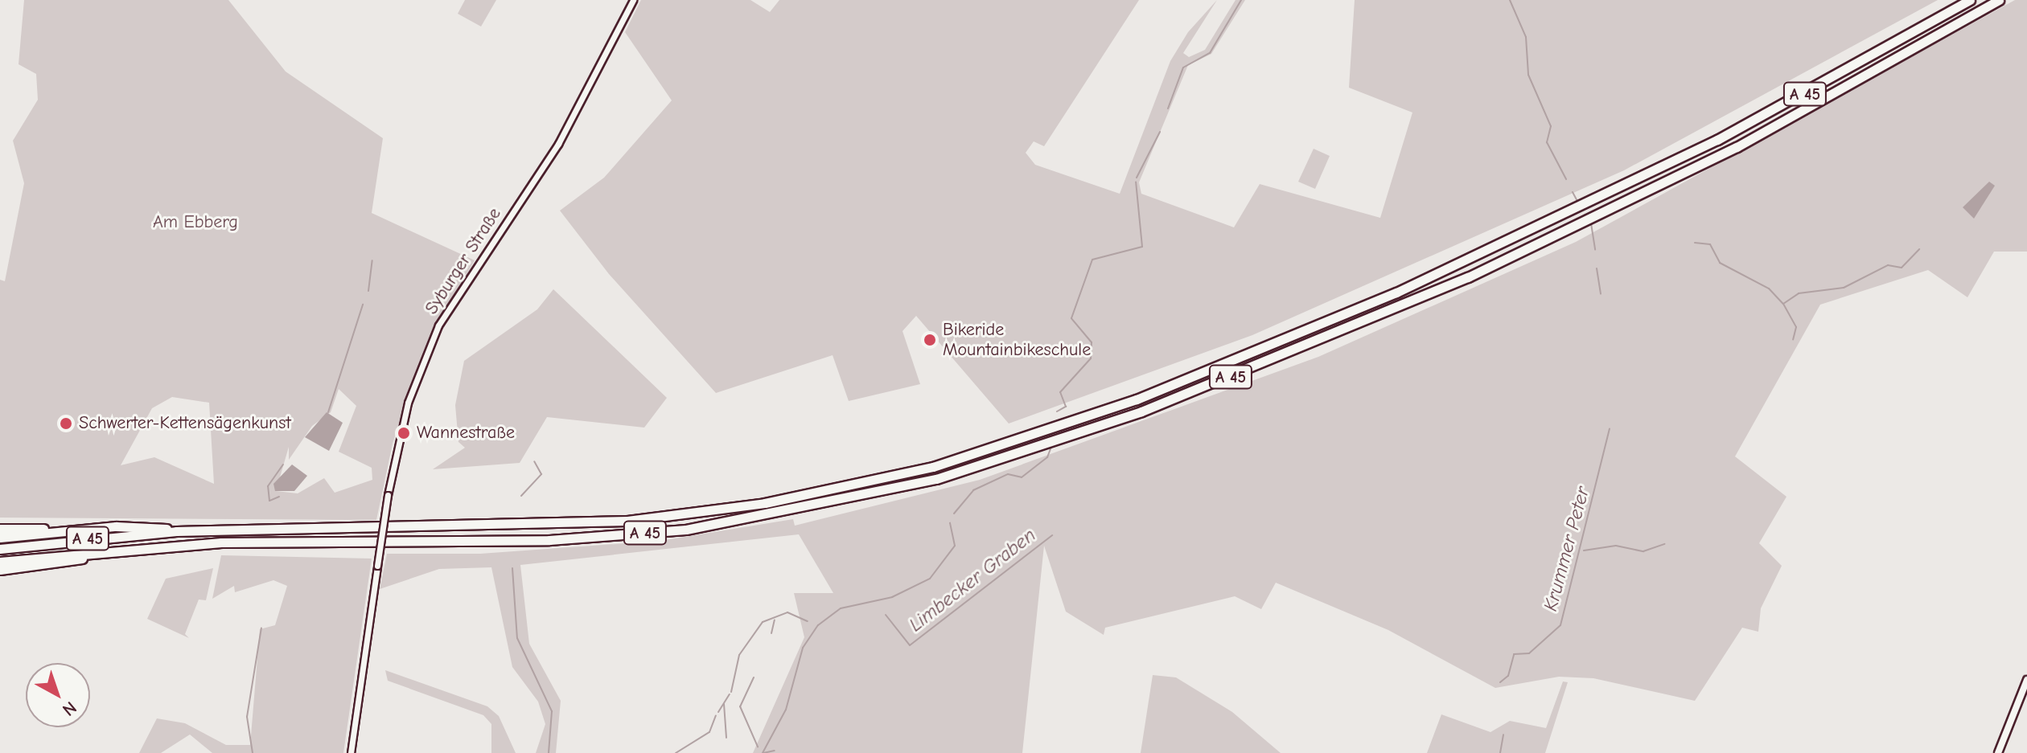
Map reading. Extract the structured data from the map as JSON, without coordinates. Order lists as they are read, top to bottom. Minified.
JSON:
{"streets":{"highway":["A 45"],"street":["Syburger Straße"]},"water":["Krummer Peter","Limbecker Graben"],"parks":["Am Ebberg"],"places":["Bikeride Mountainbikeschule","Schwerter-Kettensägenkunst","Wannestraße"],"north":"bottom right"}
